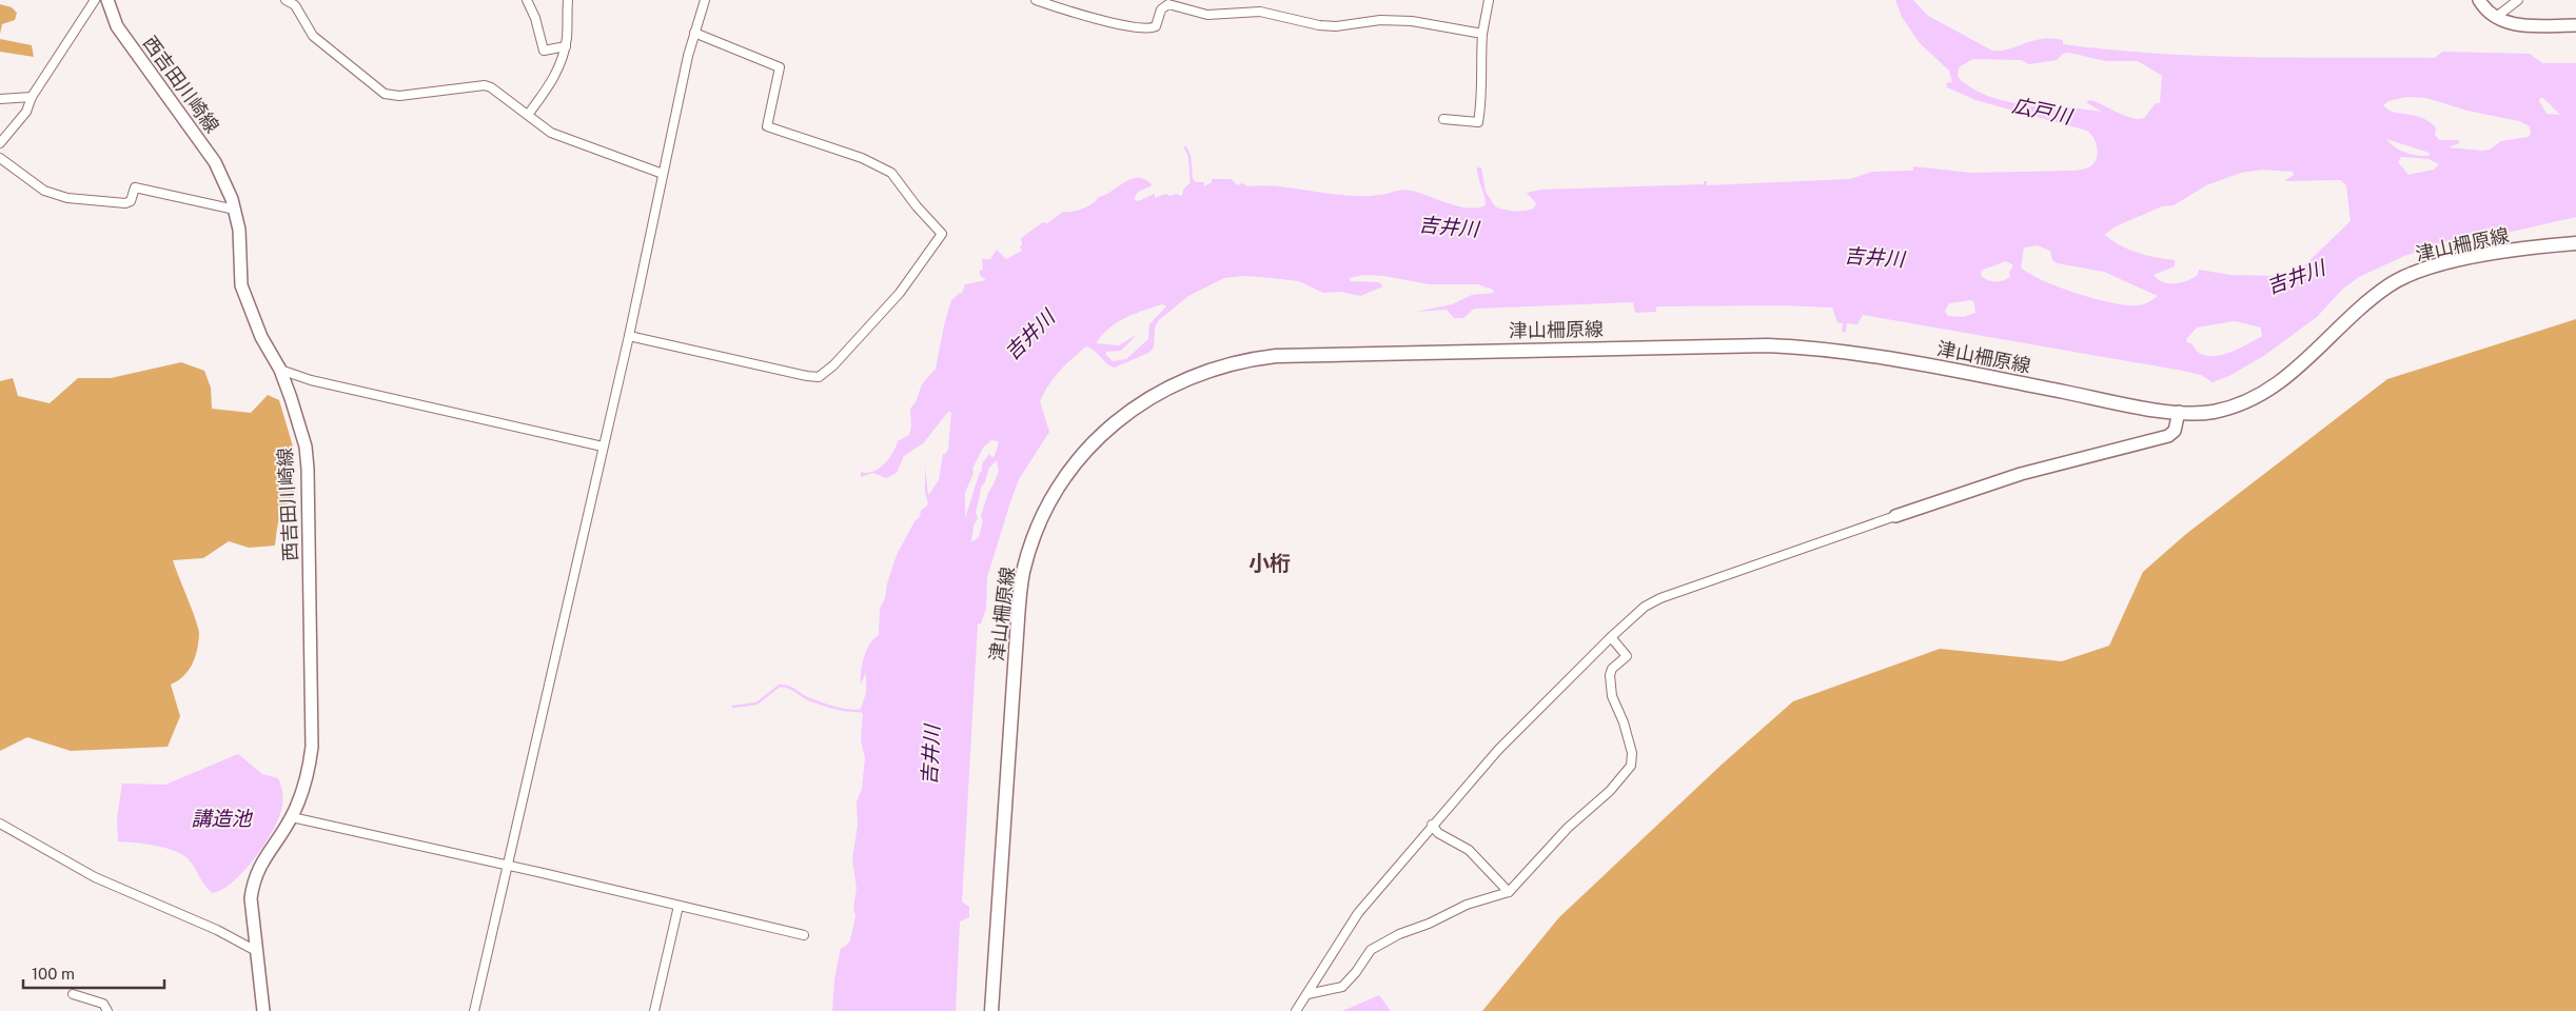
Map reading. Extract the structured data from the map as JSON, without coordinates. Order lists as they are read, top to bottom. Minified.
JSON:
{"streets":{"main road":["西吉田川崎線","津山柵原線"]},"districts":["小桁"],"water":["広戸川","吉井川","講造池"],"scale_bar":"100 m"}
